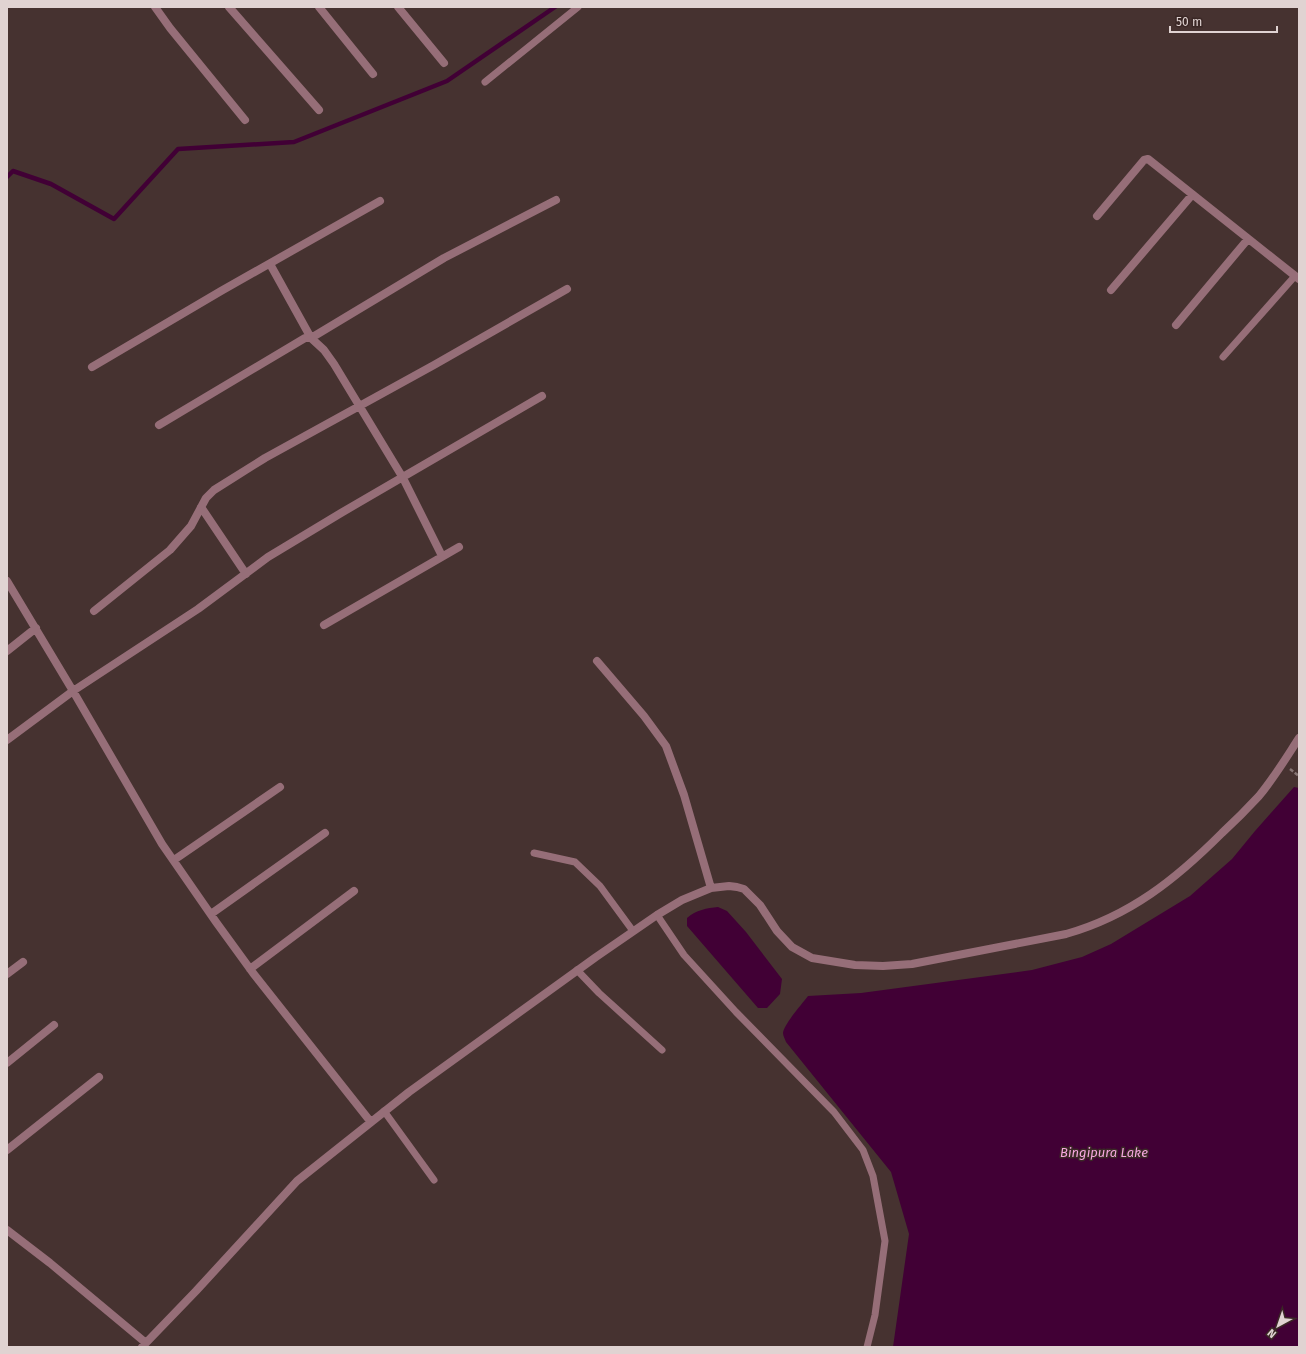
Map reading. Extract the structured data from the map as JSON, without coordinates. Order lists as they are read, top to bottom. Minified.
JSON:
{"water":["Bingipura Lake"],"scale_bar":"50 m","north":"bottom left"}
